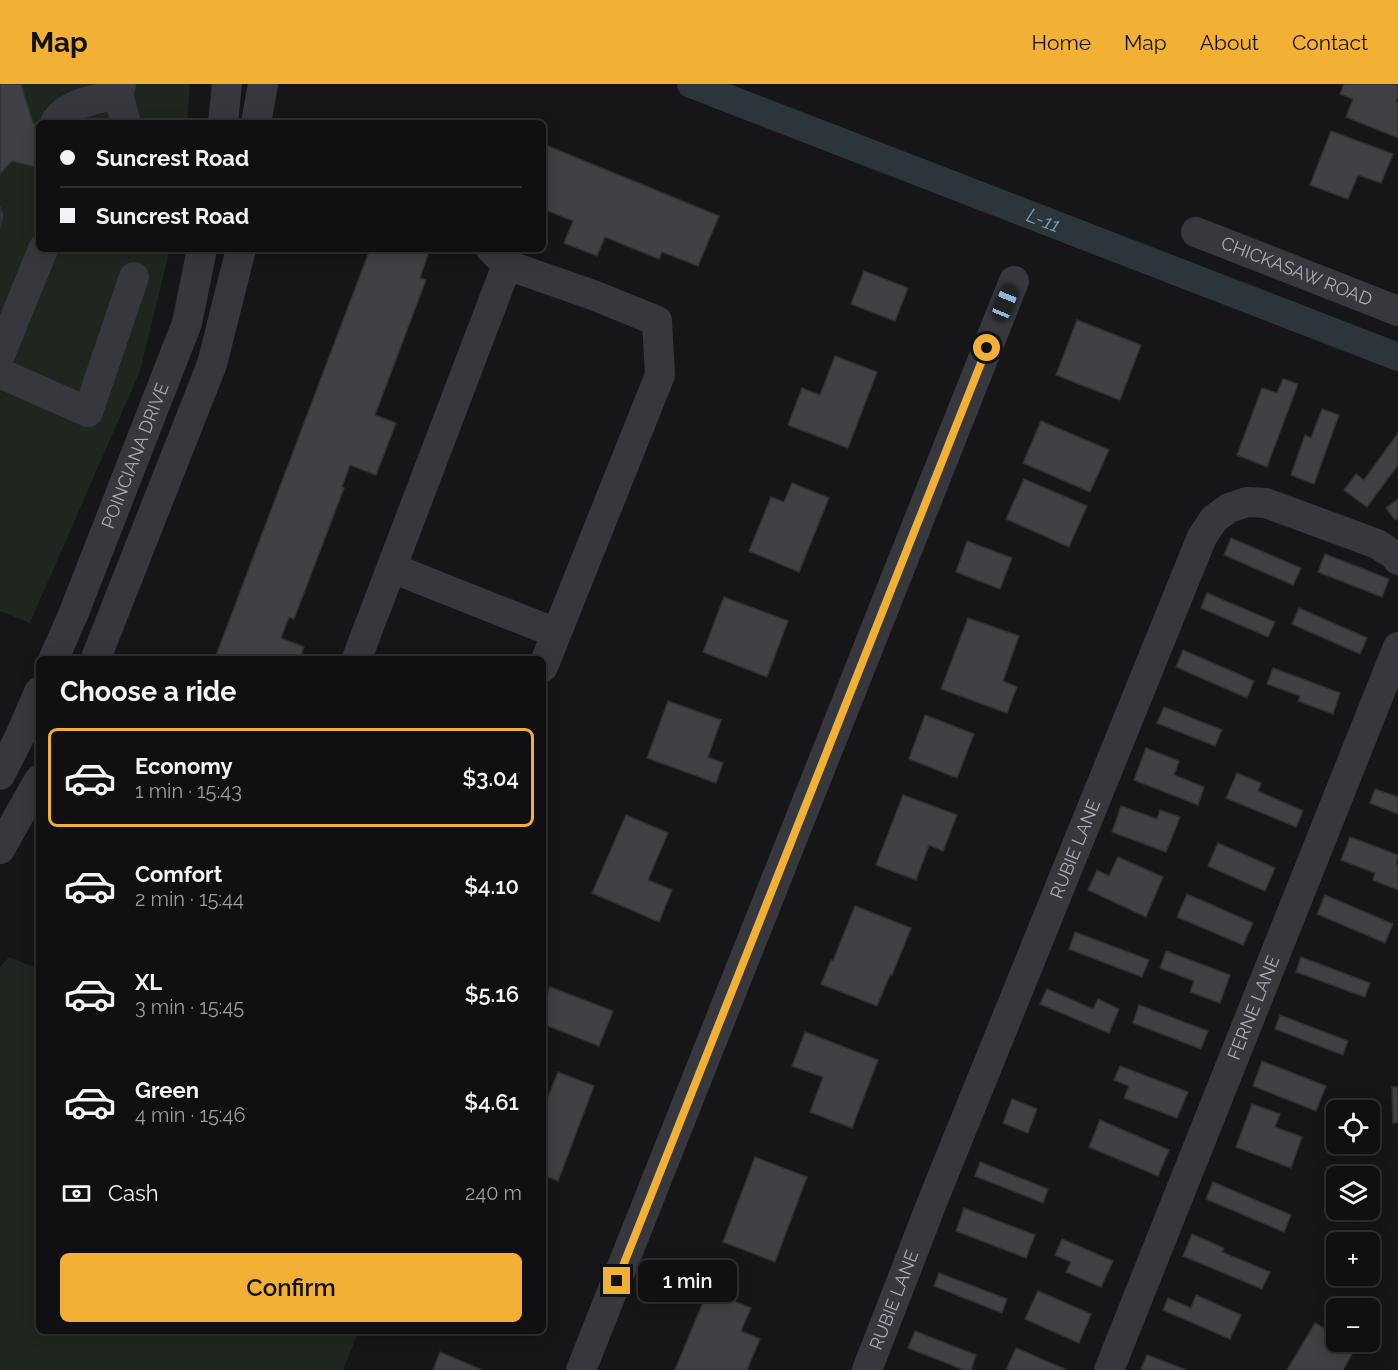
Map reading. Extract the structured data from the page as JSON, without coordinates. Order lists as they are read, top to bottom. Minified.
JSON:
{"streets":{"street":["CHICKASAW ROAD","POINCIANA DRIVE","RUBIE LANE","FERNE LANE"]},"water":["L-11"],"page":{"header":"Map","nav":["Home","Map","About","Contact"],"banner":["Suncrest Road","Suncrest Road"],"heading":"Choose a ride","list":[{"name":"Economy","note":"1 min · 15:43","value":"$3.04"},{"name":"Comfort","note":"2 min · 15:44","value":"$4.10"},{"name":"XL","note":"3 min · 15:45","value":"$5.16"},{"name":"Green","note":"4 min · 15:46","value":"$4.61"}],"map_buttons":["+","−"],"pay":["Cash","240 m"],"buttons":"Confirm","bubble":"1 min"}}
